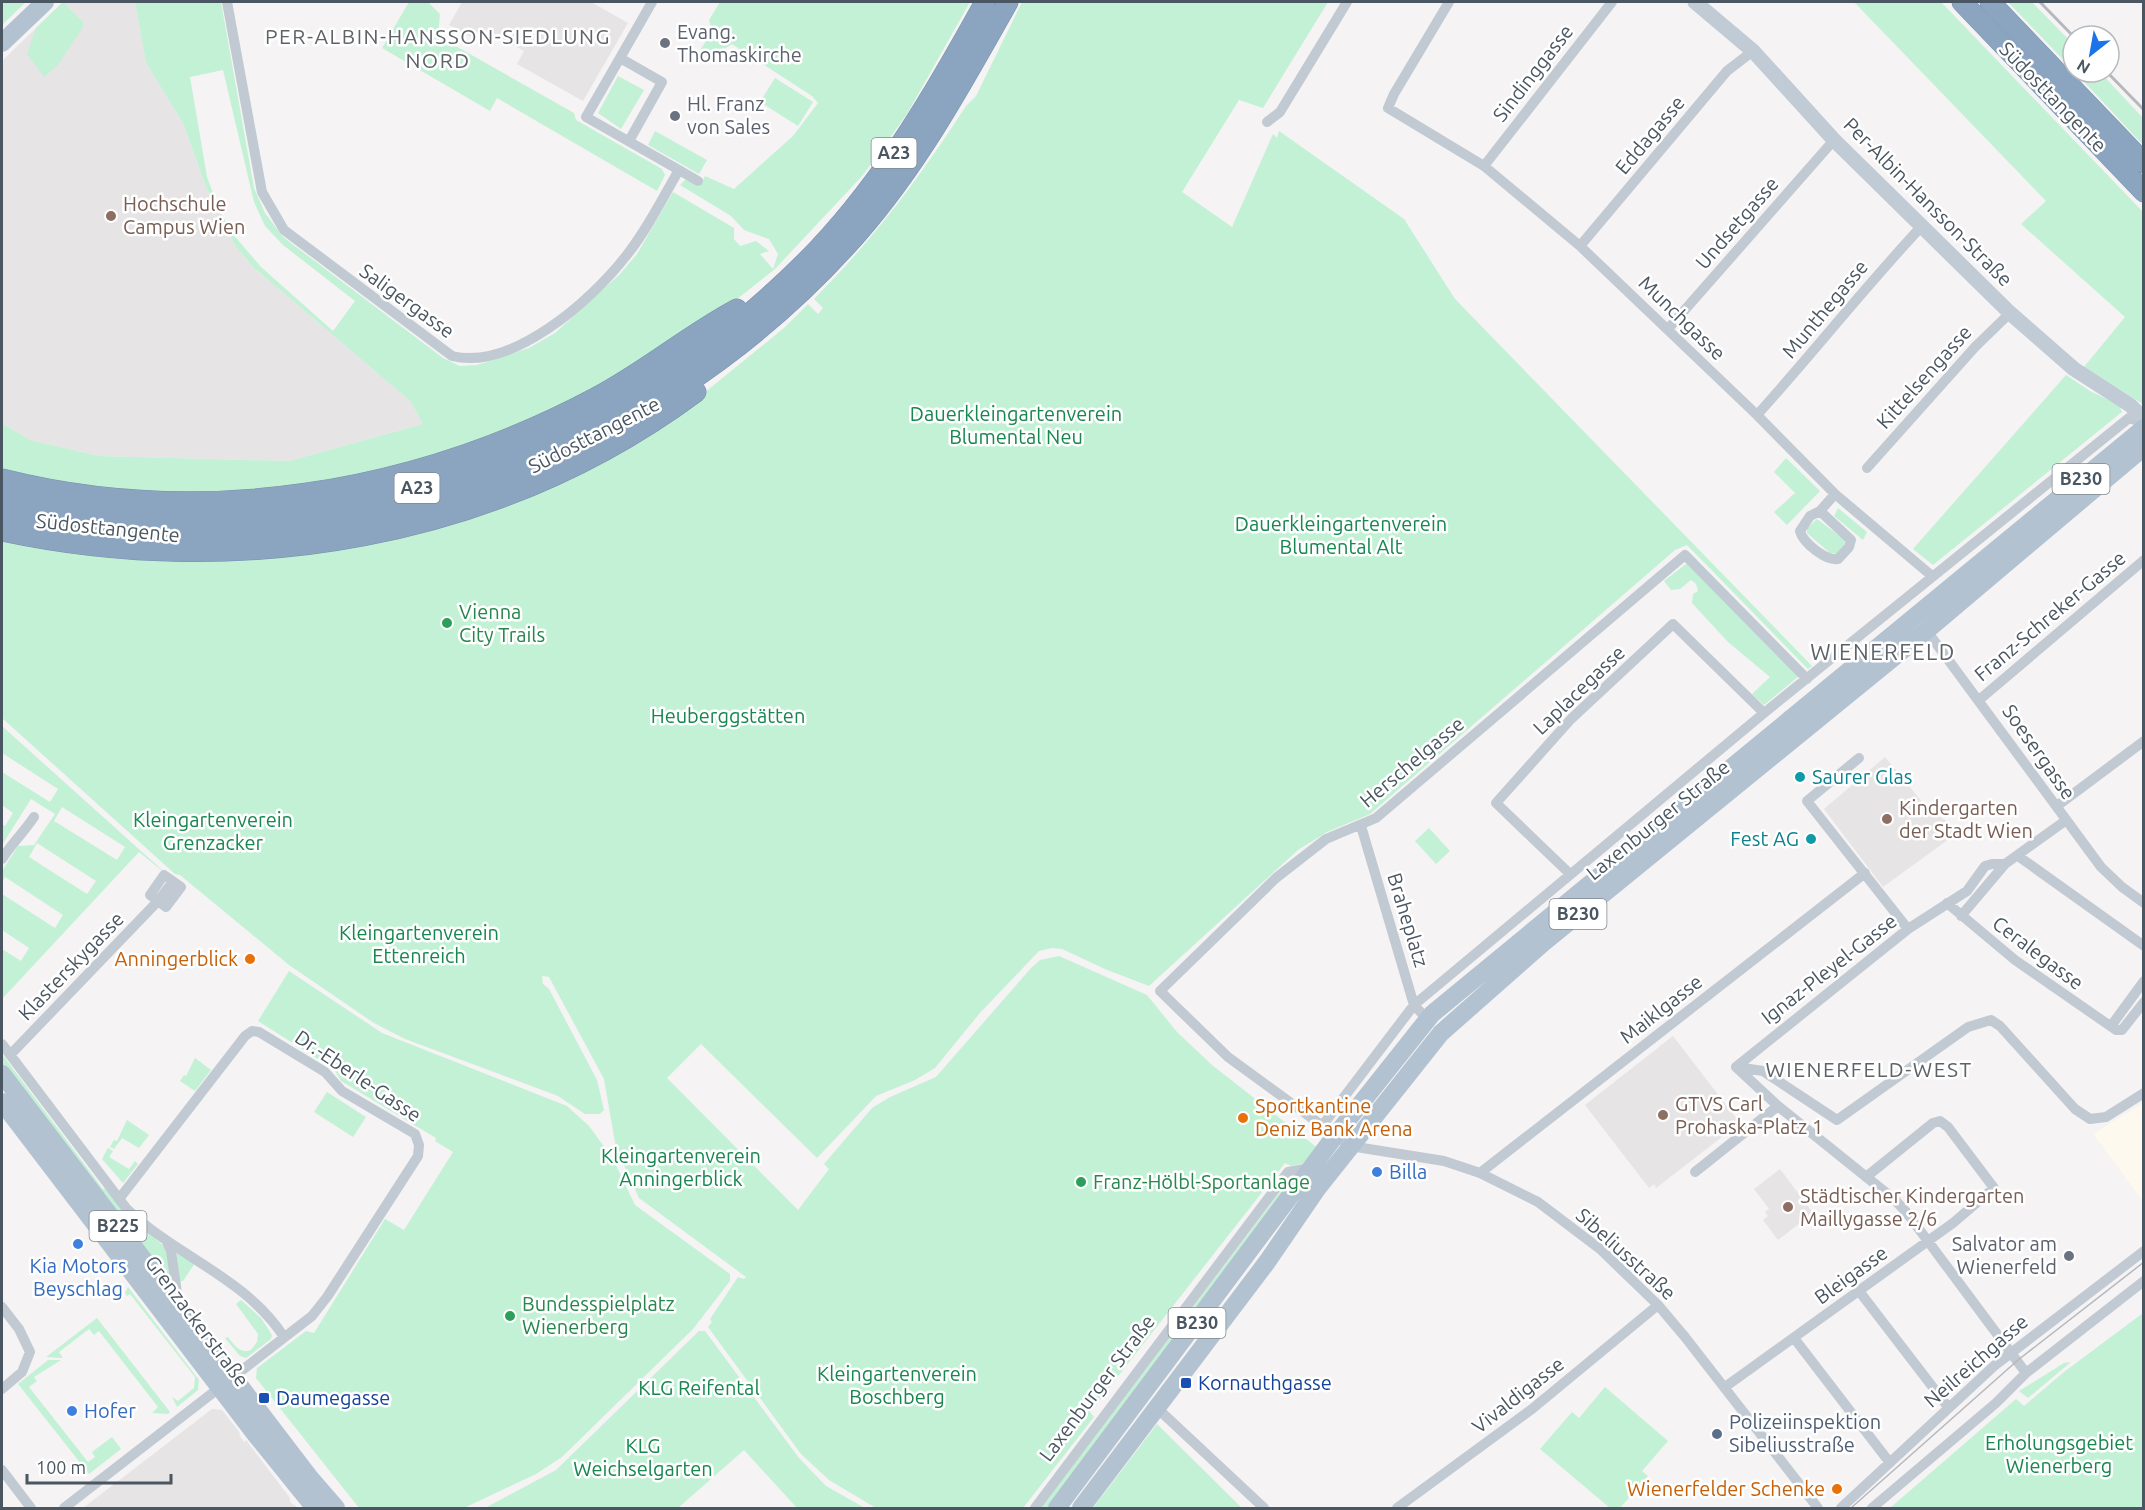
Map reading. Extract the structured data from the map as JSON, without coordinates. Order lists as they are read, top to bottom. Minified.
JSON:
{"streets":{"highway":["Südosttangente","A23"],"main road":["B230","Laxenburger Straße","B225","Grenzackerstraße"],"street":["Sindinggasse","Eddagasse","Per-Albin-Hansson-Straße","Undsetgasse","Saligergasse","Munthegasse","Munchgasse","Kittelsengasse","Franz-Schreker-Gasse","Laplacegasse","Soesergasse","Herschelgasse","Braheplatz","Ceralegasse","Klasterskygasse","Ignaz-Pleyel-Gasse","Maiklgasse","Dr.-Eberle-Gasse","Sibeliusstraße","Bleigasse","Neilreichgasse","Vivaldigasse"]},"crossings":[["Sindinggasse","Munchgasse"],["Eddagasse","Per-Albin-Hansson-Straße"],["Eddagasse","Munchgasse"],["Per-Albin-Hansson-Straße","Undsetgasse"],["Per-Albin-Hansson-Straße","Munthegasse"],["Per-Albin-Hansson-Straße","Kittelsengasse"],["Per-Albin-Hansson-Straße","Laxenburger Straße"],["Undsetgasse","Munchgasse"],["Munthegasse","Munchgasse"],["Munchgasse","Laxenburger Straße"],["Franz-Schreker-Gasse","Soesergasse"],["Laplacegasse","Laxenburger Straße"],["Soesergasse","Laxenburger Straße"],["Herschelgasse","Laxenburger Straße"],["Herschelgasse","Braheplatz"],["Herschelgasse","Sibeliusstraße"],["Laxenburger Straße","Braheplatz"],["Laxenburger Straße","Sibeliusstraße"],["Ceralegasse","Ignaz-Pleyel-Gasse"],["Klasterskygasse","Grenzackerstraße"],["Maiklgasse","Sibeliusstraße"],["Dr.-Eberle-Gasse","Grenzackerstraße"],["Sibeliusstraße","Bleigasse"],["Sibeliusstraße","Vivaldigasse"]],"districts":["PER-ALBIN-HANSSON-SIEDLUNG NORD","WIENERFELD","WIENERFELD-WEST"],"parks":["Dauerkleingartenverein Blumental Neu","Dauerkleingartenverein Blumental Alt","Heuberggstätten","Kleingartenverein Grenzacker","Kleingartenverein Ettenreich","Kleingartenverein Anningerblick","Kleingartenverein Boschberg","KLG Reifental","Erholungsgebiet Wienerberg","KLG Weichselgarten"],"places":{"other":["Evang. Thomaskirche","Hl. Franz von Sales","Hochschule Campus Wien","Vienna City Trails","Saurer Glas","Kindergarten der Stadt Wien","Fest AG","Anningerblick","GTVS Carl Prohaska-Platz 1","Sportkantine Deniz Bank Arena","Billa","Franz-Hölbl-Sportanlage","Städtischer Kindergarten Maillygasse 2/6","Kia Motors Beyschlag","Salvator am Wienerfeld","Bundesspielplatz Wienerberg","Hofer","Polizeiinspektion Sibeliusstraße","Wienerfelder Schenke"],"transit":["Kornauthgasse","Daumegasse"]},"scale_bar":"100 m","north":"bottom left"}
